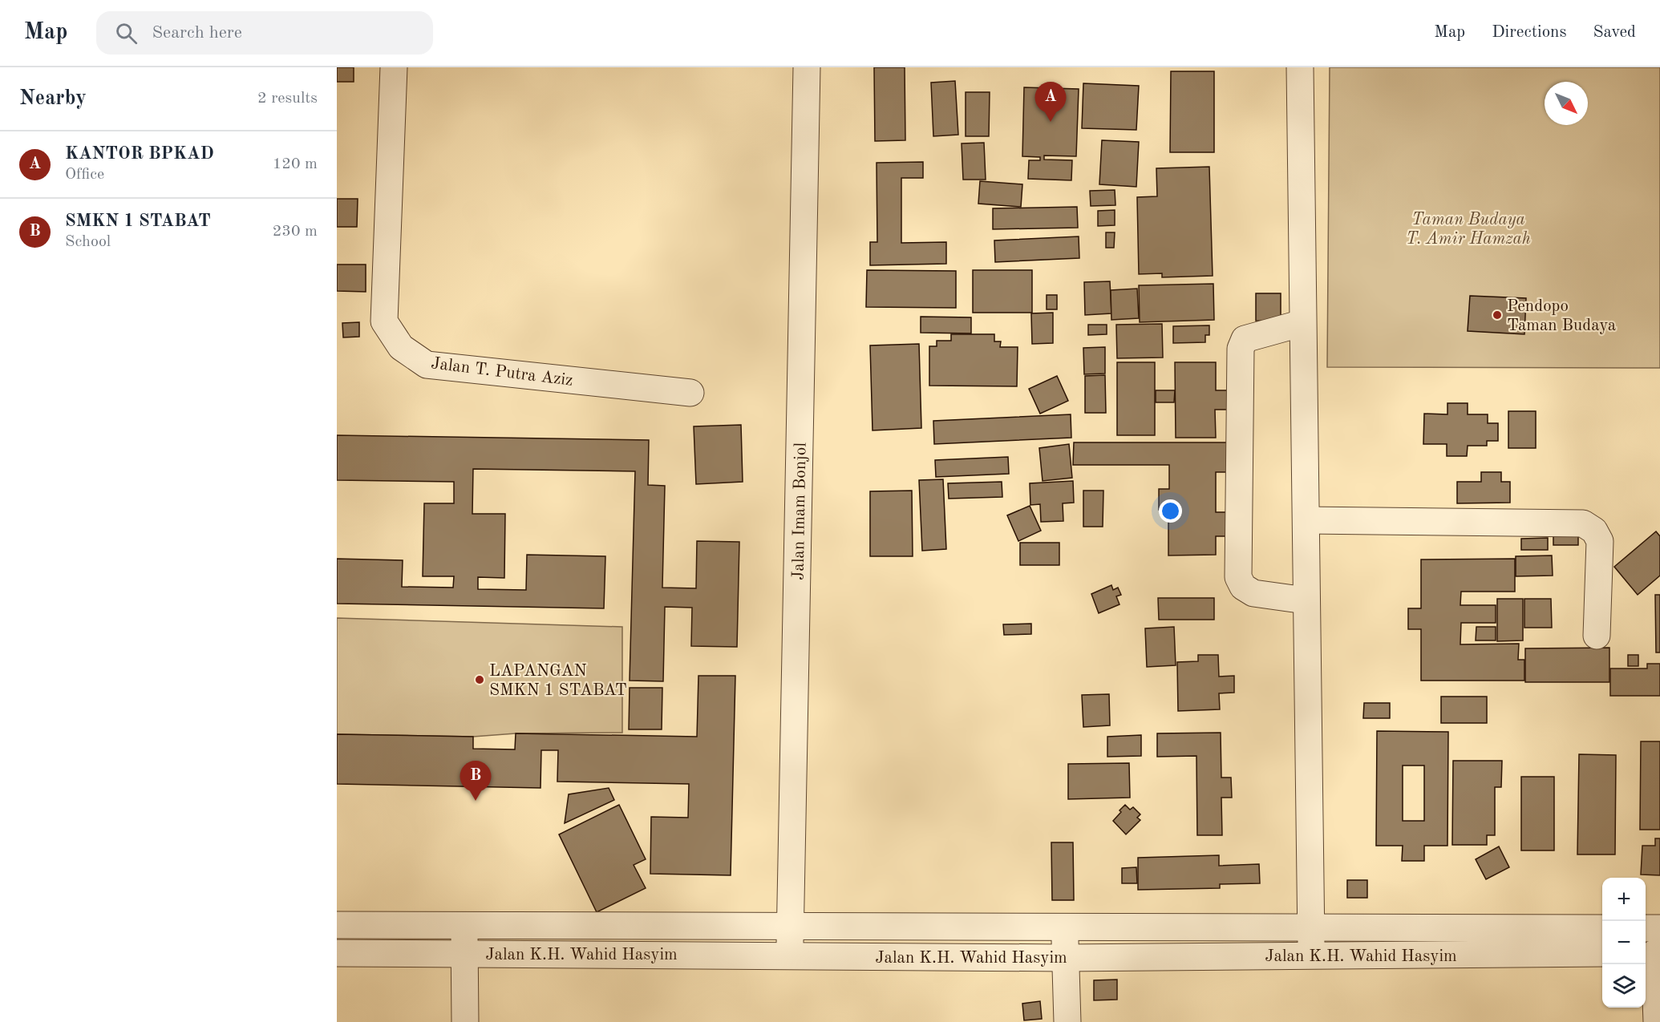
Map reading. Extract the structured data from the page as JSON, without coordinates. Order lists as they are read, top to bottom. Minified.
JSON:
{"streets":{"street":["Jalan T. Putra Aziz","Jalan Imam Bonjol","Jalan K.H. Wahid Hasyim"]},"crossings":[["Jalan Imam Bonjol","Jalan K.H. Wahid Hasyim"]],"parks":["Taman Budaya T. Amir Hamzah"],"places":["Pendopo Taman Budaya","LAPANGAN SMKN 1 STABAT"],"north":"bottom right","page":{"header":"Map","search":"Search here","nav":["Map","Directions","Saved"],"heading":["Nearby","2 results"],"pins":["A","B"],"list":[{"mark":"A","name":"KANTOR BPKAD","note":"Office","value":"120 m"},{"mark":"B","name":"SMKN 1 STABAT","note":"School","value":"230 m"}],"map_buttons":["+","−"]}}
